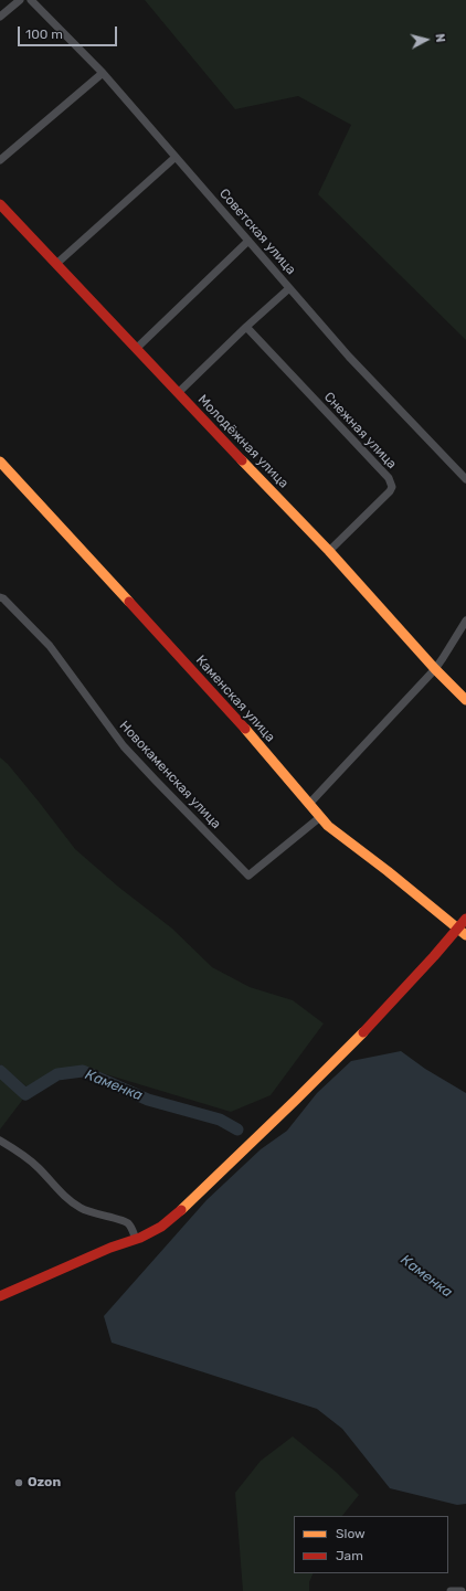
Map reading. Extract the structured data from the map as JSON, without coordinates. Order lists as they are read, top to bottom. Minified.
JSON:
{"streets":{"street":["Советская улица","Снежная улица","Молодёжная улица","Каменская улица","Новокаменская улица"]},"crossings":[["Снежная улица","Молодёжная улица"],["Каменская улица","Новокаменская улица"]],"water":["Каменка"],"places":["Ozon"],"legend":["Slow","Jam"],"scale_bar":"100 m","north":"right"}
